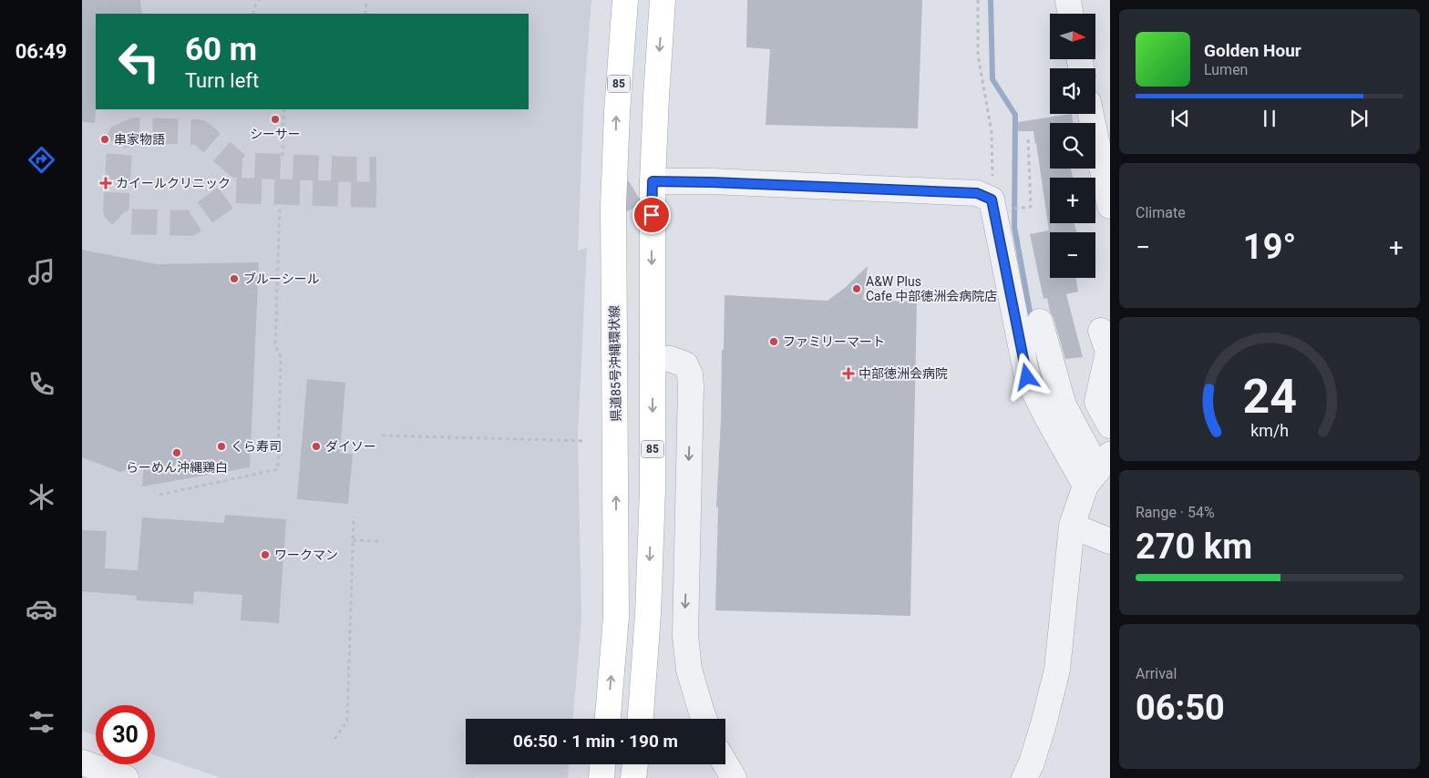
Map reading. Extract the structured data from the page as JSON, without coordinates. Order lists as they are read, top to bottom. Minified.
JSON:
{"streets":{"main road":["85","県道85号沖縄環状線"]},"places":{"other":["シーサー","串家物語","ブルーシール","A&W Plus Cafe 中部徳洲会病院店","ファミリーマート","くら寿司","ダイソー","らーめん沖縄鶏白","ワークマン"],"health":["カイールクリニック","中部徳洲会病院"]},"north":"right","page":{"tabs":"06:49","map_buttons":["+","−"],"turn":["60 m","Turn left"],"song":["Golden Hour","Lumen"],"tile":["Climate",["Range · 54%","270 km"],["Arrival","06:50"]],"heat":["−","19°","+"],"limit":"30","trip":"06:50 · 1 min · 190 m","gauge":["24","km/h"]}}
